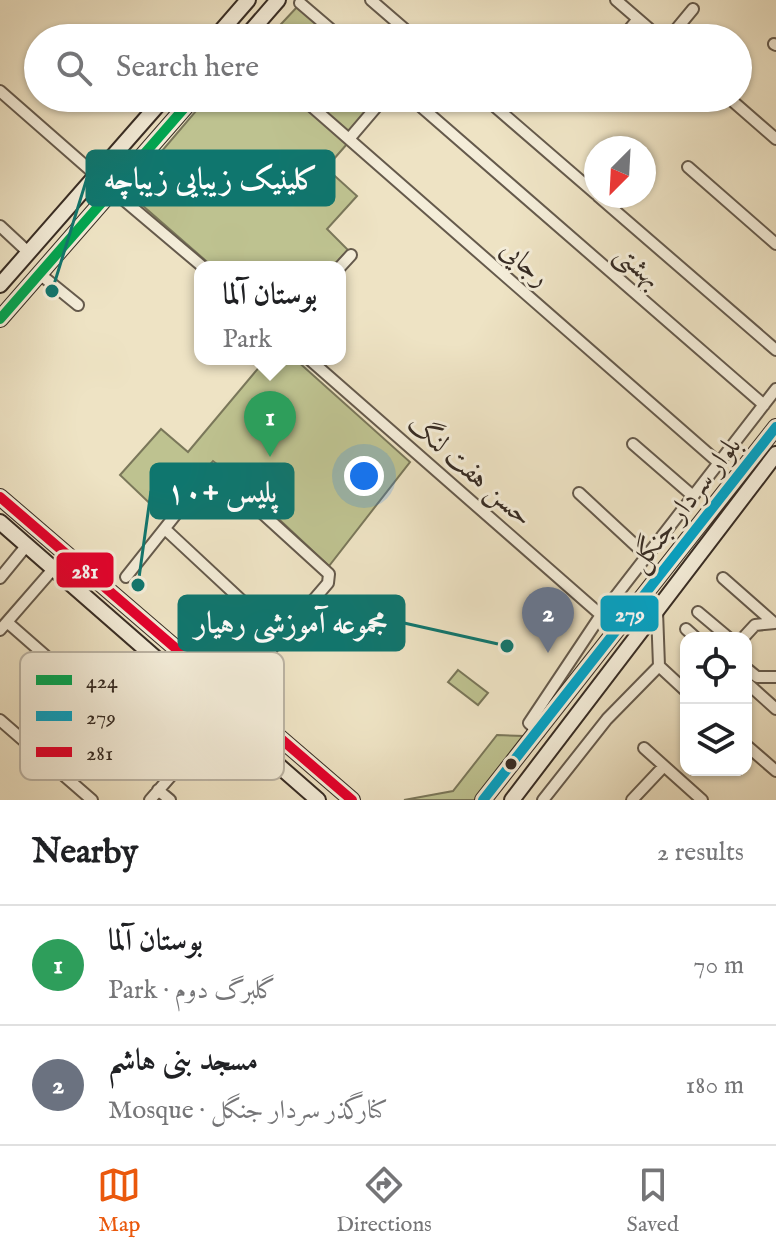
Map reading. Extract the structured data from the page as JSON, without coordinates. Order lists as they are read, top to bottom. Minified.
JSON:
{"streets":{"main road":["بلوار سردار جنگل"],"street":["رجایی","بهشتی","حسن هفت لنگ"]},"places":["کلینیک زیبایی زیباچه","پلیس +۱۰","مجموعه آموزشی رهیار"],"lines":["transit line 424","transit line 279","transit line 281"],"legend":["424","279","281"],"north":"bottom left","page":{"search":"Search here","popup":["بوستان آلما","Park"],"pins":["1","2"],"heading":["Nearby","2 results"],"list":[{"mark":"1","name":"بوستان آلما","note":"Park · گلبرگ دوم","value":"70 m"},{"mark":"2","name":"مسجد بنی هاشم","note":"Mosque · کنارگذر سردار جنگل","value":"180 m"}],"nav":["Map","Directions","Saved"]}}
